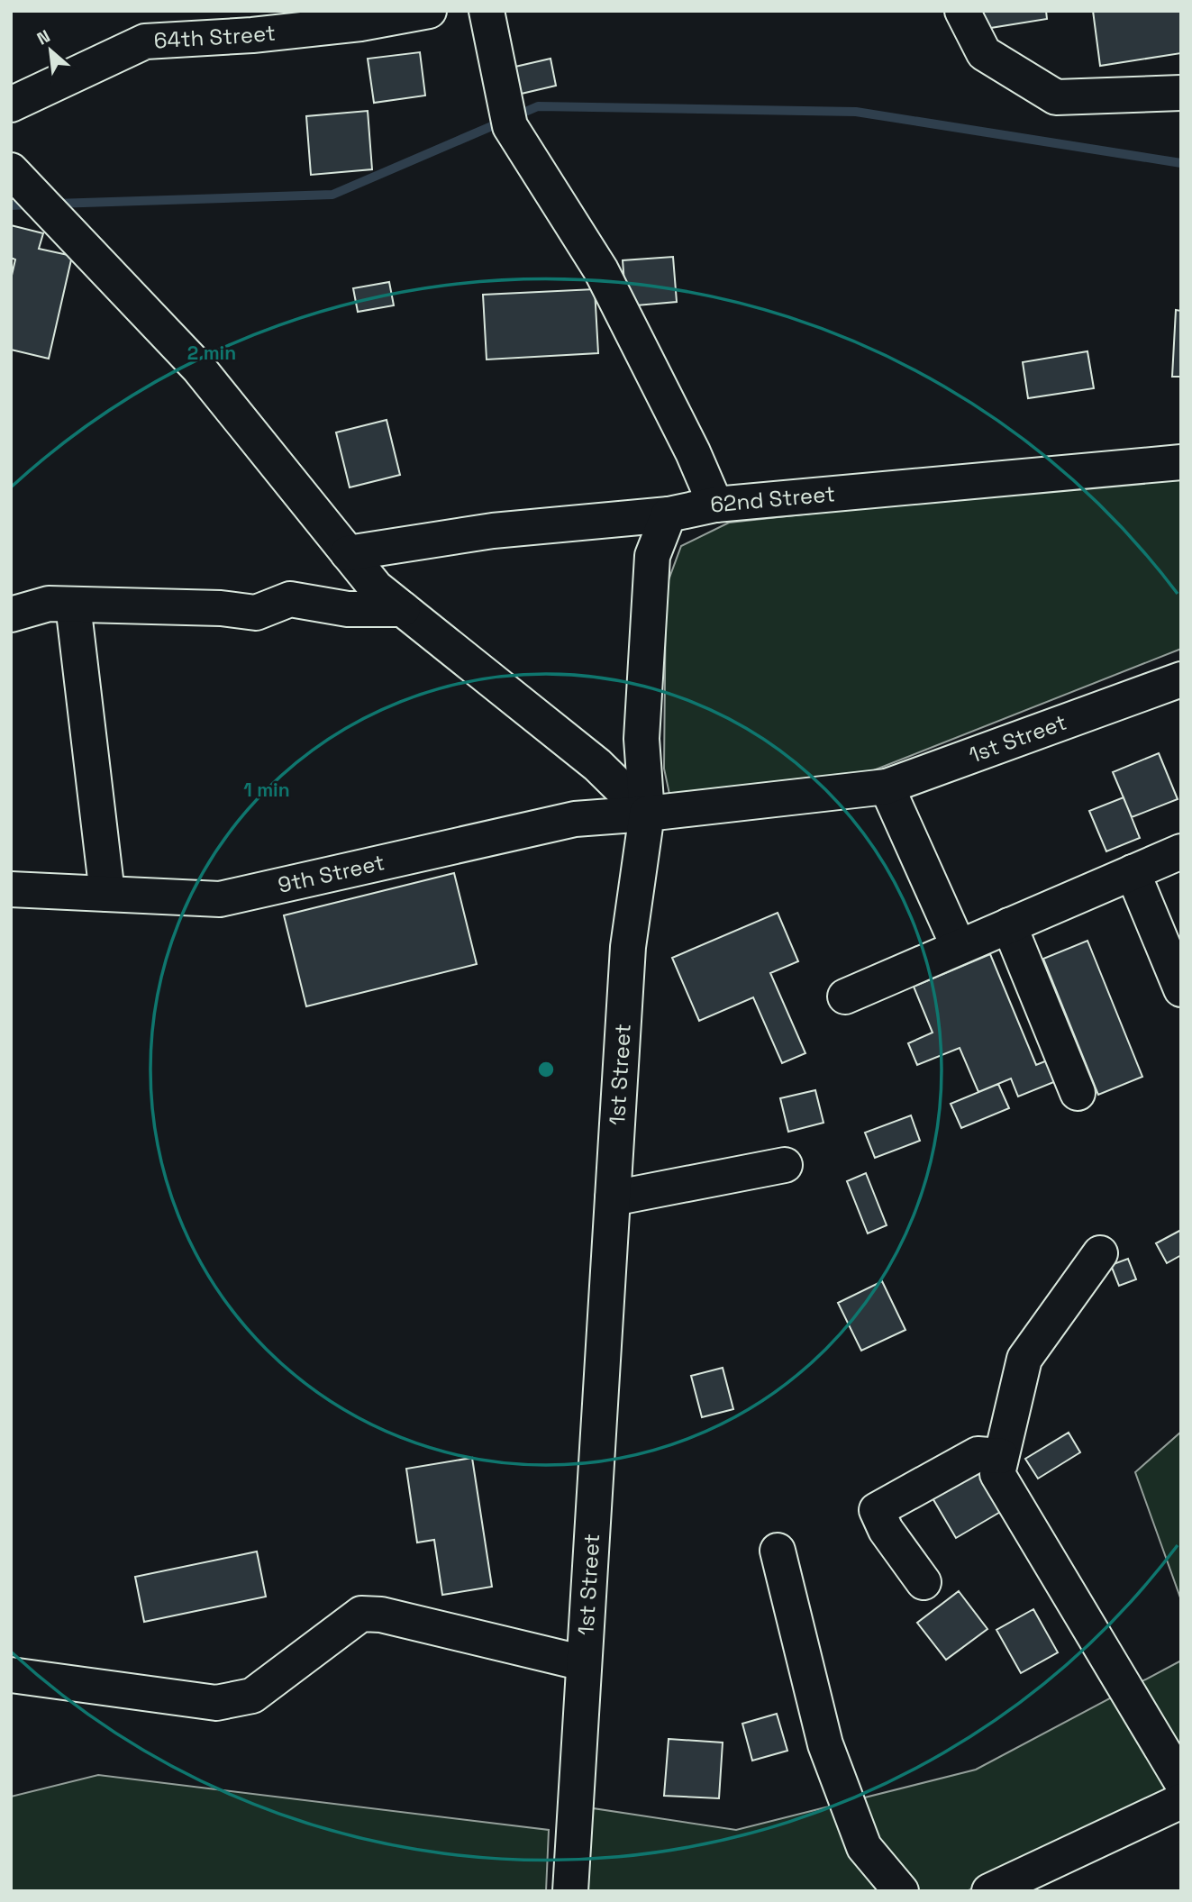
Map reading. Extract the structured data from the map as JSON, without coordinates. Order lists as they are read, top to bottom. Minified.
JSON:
{"streets":{"street":["64th Street","62nd Street","1st Street","9th Street"]},"crossings":[["1st Street","9th Street"]],"north":"top left","rings":["2 min","1 min"]}
